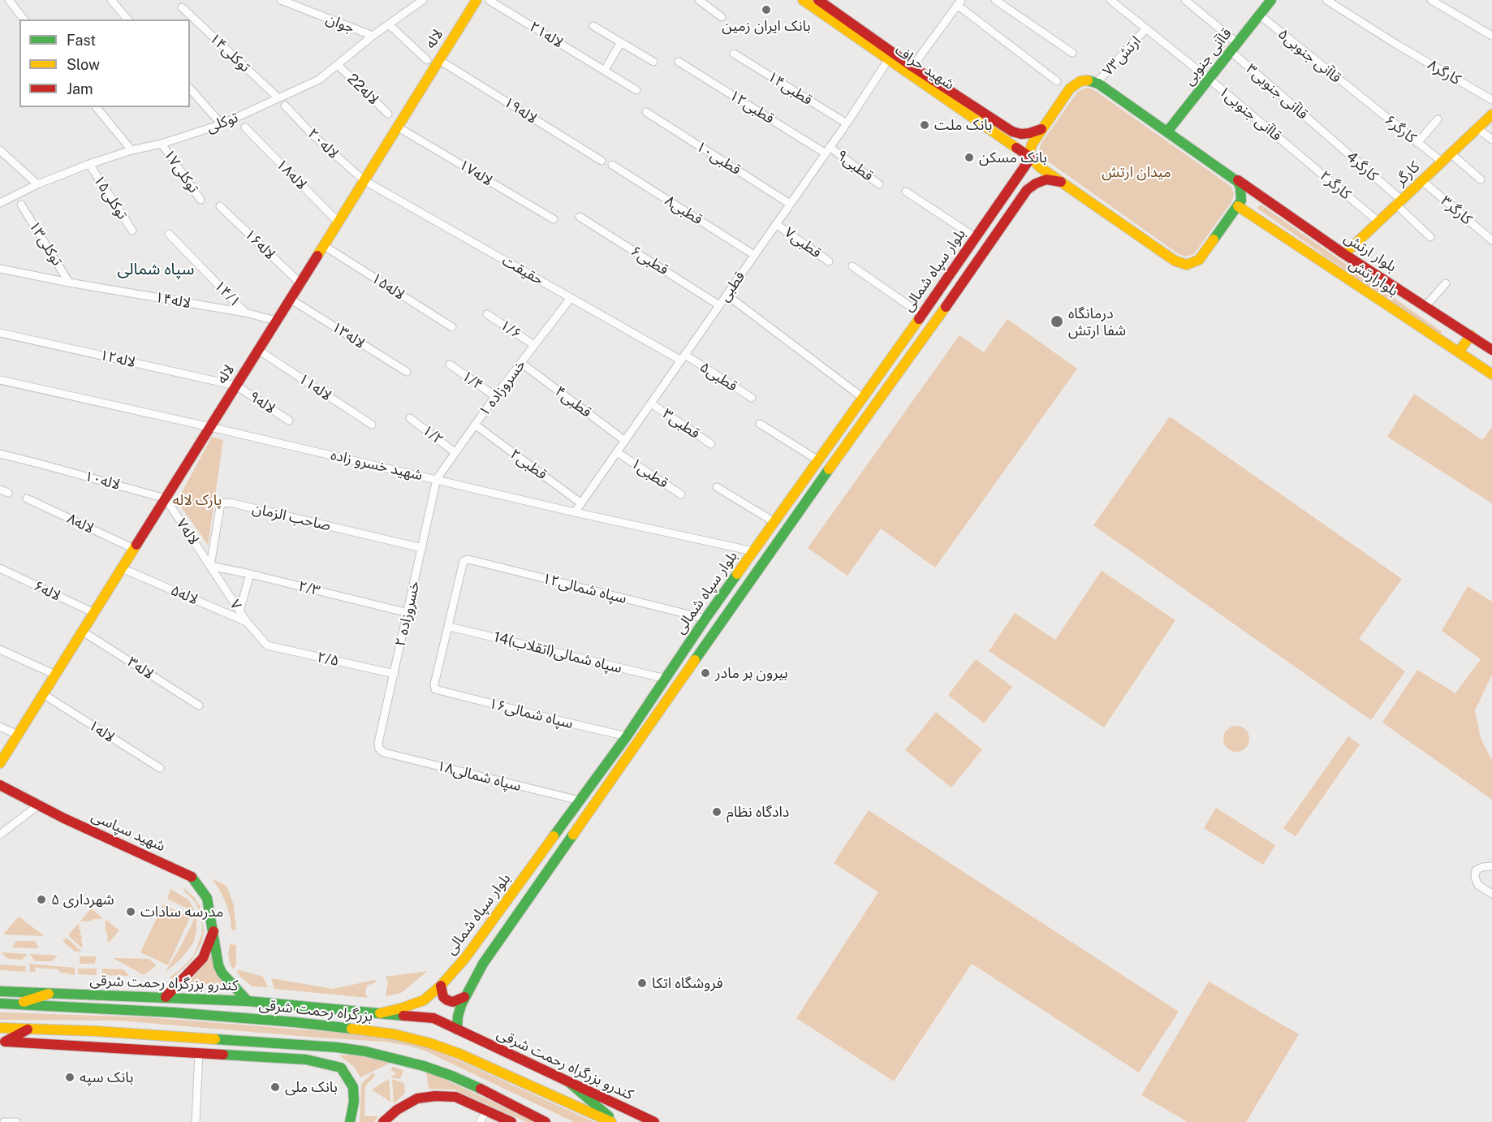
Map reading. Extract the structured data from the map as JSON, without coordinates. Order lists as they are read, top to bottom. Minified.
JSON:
{"streets":{"main road":["لاله","قاآنی جنوبی","شهید حراف","کارگر","بلوار ارتش","بلوار سپاه شمالی","بلوارارتش","شهید سپاسی","کندرو بزرگراه رحمت شرقی","بزرگراه رحمت شرقی"],"street":["جوان","لاله۲۱","توکلی۱۴","ارتش۷۳","قاآنی جنوبی۵","کارگر۸","قطبی۱۴","22لاله","قاآنی جنوبی۳","قطبی۱۲","لاله۱۹","قاآنی جنوبی۱","توکلی","کارگر۶","لاله۲۰","قطبی۱۰","قطبی۹","4کارگر","توکلی۱۷","لاله۱۷","لاله۱۸","کارگر۲","توکلی۱۵","قطبی۸","کارگر۳","قطبی۷","توکلی۱۳","لاله۱۶","قطبی۶","حقیقت","لاله۱۵","قطبی","۱۴/۱","لاله۱۴","۱/۶","لاله۱۳","لاله۱۲","قطبی۵","۱/۴","لاله۱۱","خسروزاده ۱","قطبی۴","لاله۹","قطبی۳","۱/۲","قطبی۲","شهید خسرو زاده","قطبی۱","لاله۱۰","صاحب الزمان","لاله۸","لاله۷","۲/۳","سپاه شمالی۱۲","۶لاله","لاله۵","۷","خسروزاده ۲","14سپاه شمالی(اتقلاب)","۲/۵","۳لاله","سپاه شمالی۱۶","۱لاله","سپاه شمالی۱۸"]},"crossings":[["جوان","توکلی"],["لاله","لاله۱۹"],["لاله","لاله۲۰"],["لاله","لاله۱۷"],["لاله","لاله۱۸"],["لاله","لاله۱۶"],["لاله","حقیقت"],["لاله","لاله۱۵"],["لاله","لاله۱۴"],["لاله","لاله۱۳"],["لاله","لاله۱۲"],["لاله","لاله۱۱"],["لاله","لاله۹"],["لاله","شهید خسرو زاده"],["لاله","لاله۱۰"],["لاله","لاله۸"],["لاله","لاله۷"],["لاله","۶لاله"],["لاله","لاله۵"],["لاله","۳لاله"],["لاله","۱لاله"],["توکلی۱۴","توکلی"],["ارتش۷۳","قاآنی جنوبی۱"],["قاآنی جنوبی۵","قاآنی جنوبی"],["قاآنی جنوبی۵","کارگر۶"],["قاآنی جنوبی","قاآنی جنوبی۳"],["قاآنی جنوبی","قاآنی جنوبی۱"],["شهید حراف","بلوار سپاه شمالی"],["شهید حراف","قطبی"],["قطبی۱۴","قطبی"],["22لاله","توکلی"],["قاآنی جنوبی۳","4کارگر"],["قطبی۱۲","قطبی۹"],["قطبی۱۲","قطبی"],["قاآنی جنوبی۱","کارگر۲"],["توکلی","توکلی۱۷"],["توکلی","توکلی۱۵"],["کارگر۶","کارگر"],["لاله۲۰","حقیقت"],["قطبی۱۰","قطبی"],["قطبی۹","قطبی"],["4کارگر","کارگر"],["کارگر","کارگر۲"],["کارگر","کارگر۳"],["کارگر","بلوار ارتش"],["قطبی۸","قطبی"],["قطبی۷","قطبی"],["توکلی۱۳","لاله۱۴"],["قطبی۶","قطبی"],["حقیقت","قطبی"],["حقیقت","قطبی۵"],["حقیقت","خسروزاده ۱"],["بلوار سپاه شمالی","شهید خسرو زاده"],["بلوار سپاه شمالی","سپاه شمالی۱۲"],["بلوار سپاه شمالی","14سپاه شمالی(اتقلاب)"],["بلوار سپاه شمالی","سپاه شمالی۱۶"],["بلوار سپاه شمالی","سپاه شمالی۱۸"],["بلوار سپاه شمالی","کندرو بزرگراه رحمت شرقی"],["قطبی","قطبی۵"],["قطبی","قطبی۴"],["قطبی","قطبی۳"],["قطبی","قطبی۲"],["قطبی","شهید خسرو زاده"],["قطبی","قطبی۱"],["۱۴/۱","لاله۱۴"],["۱/۶","خسروزاده ۱"],["لاله۱۲","لاله۹"],["۱/۴","خسروزاده ۱"],["خسروزاده ۱","قطبی۴"],["خسروزاده ۱","۱/۲"],["خسروزاده ۱","قطبی۲"],["خسروزاده ۱","شهید خسرو زاده"],["خسروزاده ۱","خسروزاده ۲"],["شهید خسرو زاده","خسروزاده ۲"],["لاله۱۰","لاله۷"],["صاحب الزمان","لاله۷"],["صاحب الزمان","۲/۳"],["صاحب الزمان","۷"],["صاحب الزمان","خسروزاده ۲"],["لاله۷","۲/۳"],["لاله۷","۷"],["۲/۳","۷"],["۲/۳","خسروزاده ۲"],["سپاه شمالی۱۲","14سپاه شمالی(اتقلاب)"],["سپاه شمالی۱۲","سپاه شمالی۱۶"],["لاله۵","۷"],["۷","۲/۵"],["خسروزاده ۲","۲/۵"],["خسروزاده ۲","سپاه شمالی۱۸"],["14سپاه شمالی(اتقلاب)","سپاه شمالی۱۶"],["شهید سپاسی","کندرو بزرگراه رحمت شرقی"]],"districts":["سپاه شمالی"],"parks":["میدان ارتش","پارک لاله"],"places":["بانک ایران زمین","بانک ملت","بانک مسکن","درمانگاه شفا ارتش","بیرون بر مادر","دادگاه نظام","شهرداری ۵","مدرسه سادات","فروشگاه اتکا","بانک سپه","بانک ملی"],"legend":["Fast","Slow","Jam"]}
